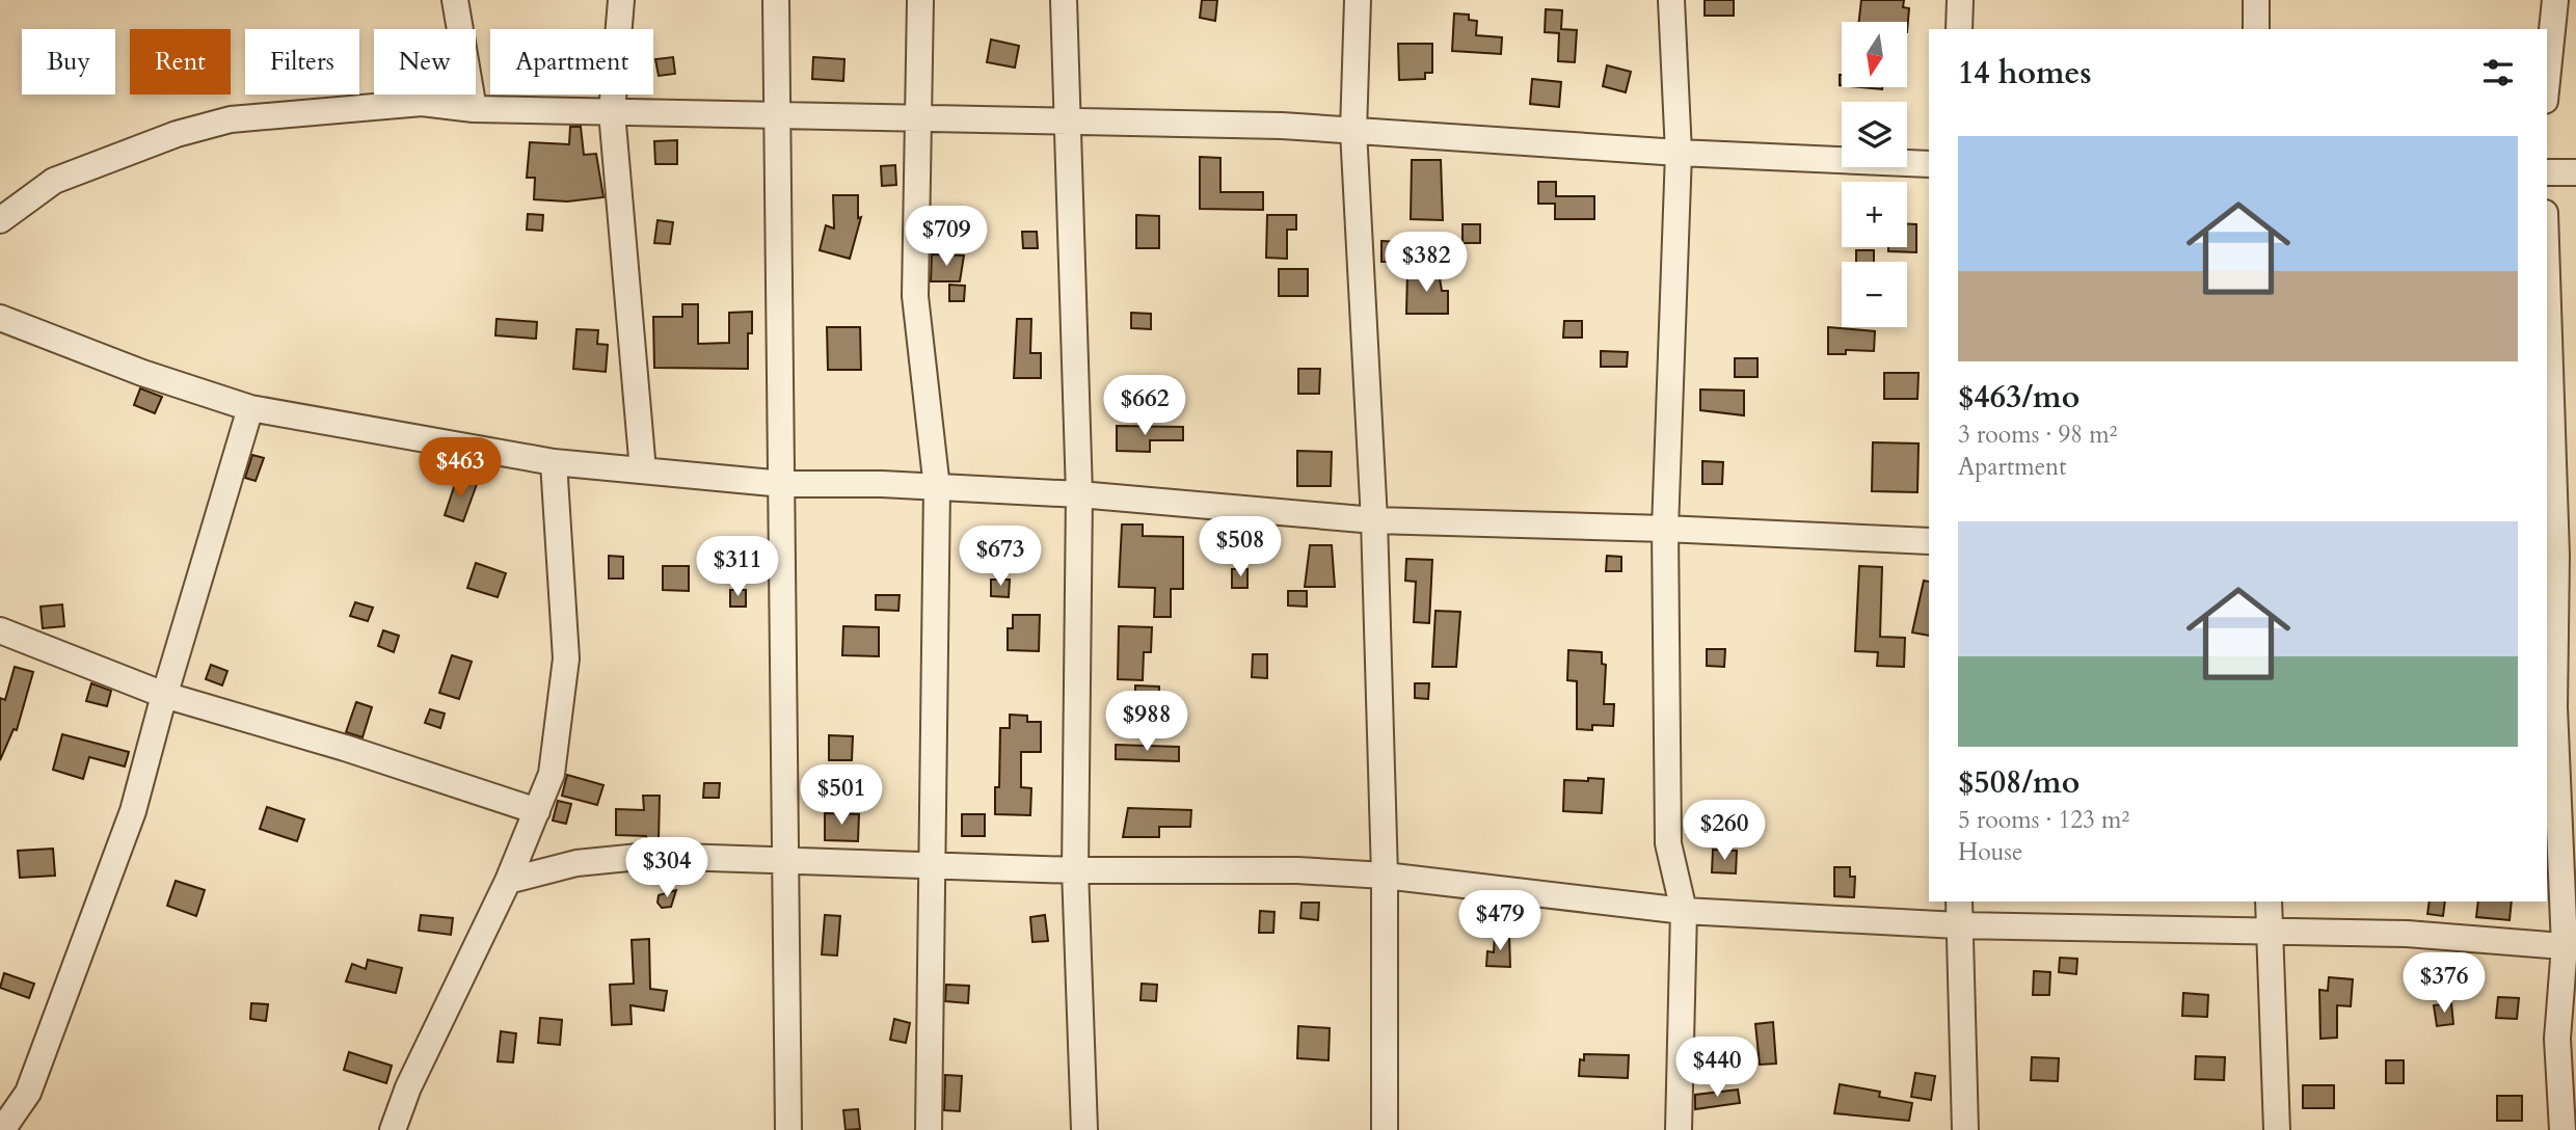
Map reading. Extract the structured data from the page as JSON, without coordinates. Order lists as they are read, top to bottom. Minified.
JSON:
{"north":"bottom","page":{"map_buttons":["+","−"],"chip":["Buy","Rent","Filters","New","Apartment"],"heading":"14 homes","list":[{"name":"$463/mo","note":"3 rooms · 98 m² · Apartment"},{"name":"$508/mo","note":"5 rooms · 123 m² · House"}],"price":["$709","$382","$662","$463","$508","$673","$311","$988","$501","$260","$304","$479","$376","$440"]}}
